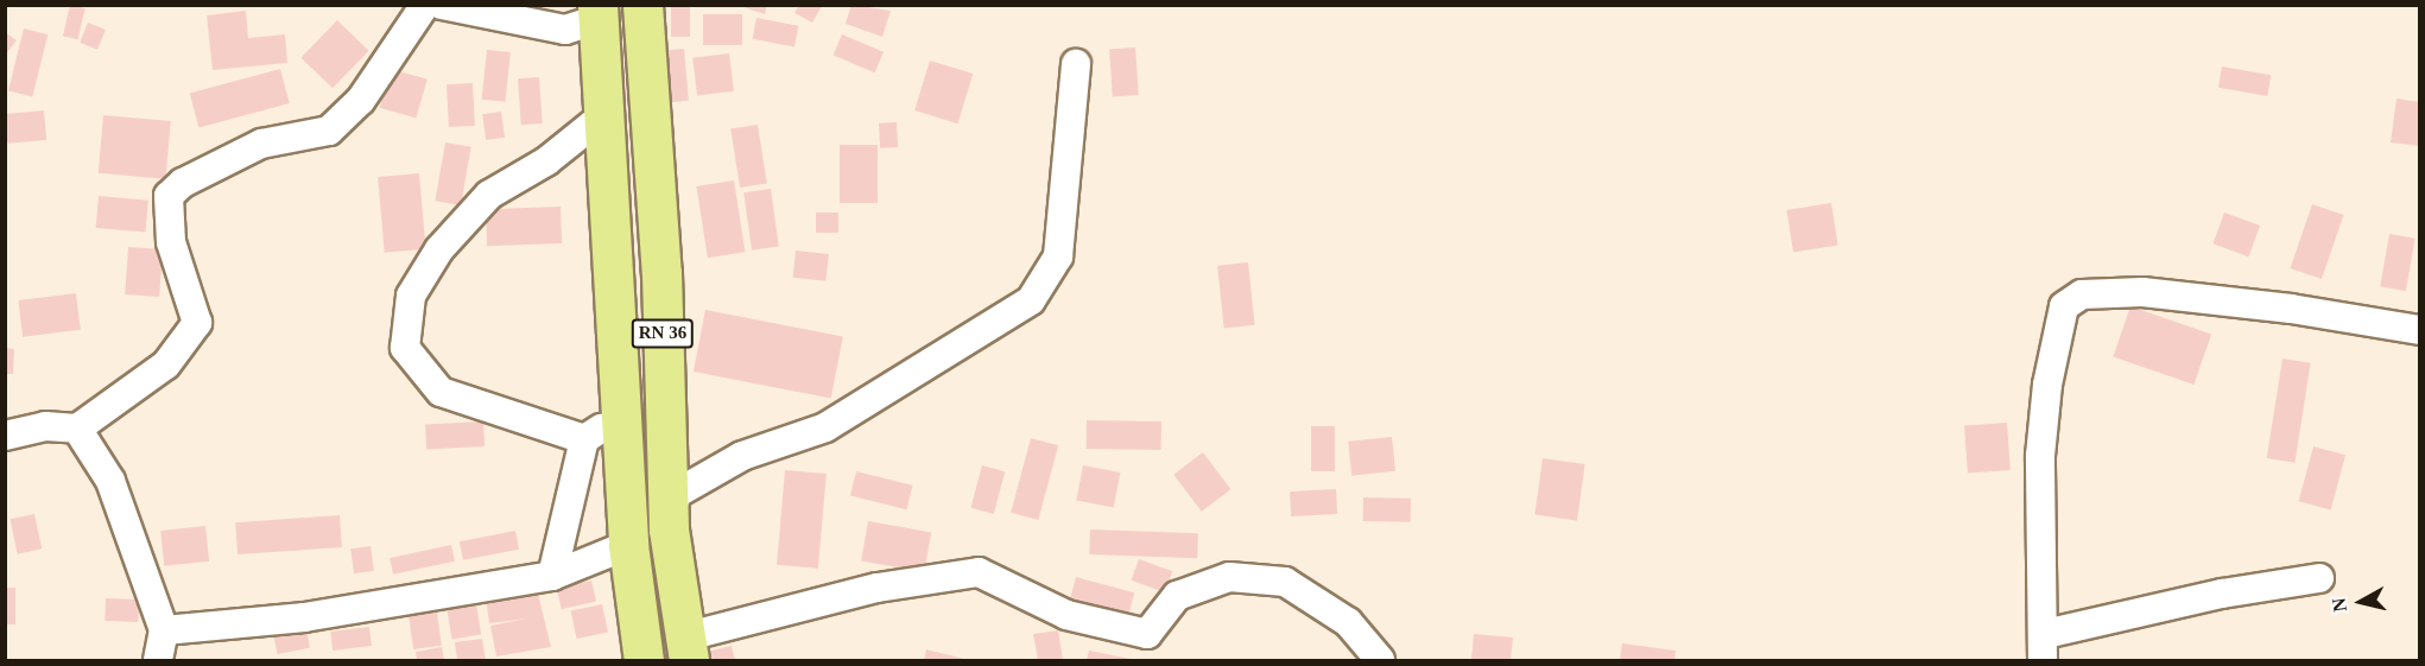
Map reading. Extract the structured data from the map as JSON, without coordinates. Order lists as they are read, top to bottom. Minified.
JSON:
{"streets":{"main road":["RN 36"]},"north":"left"}
